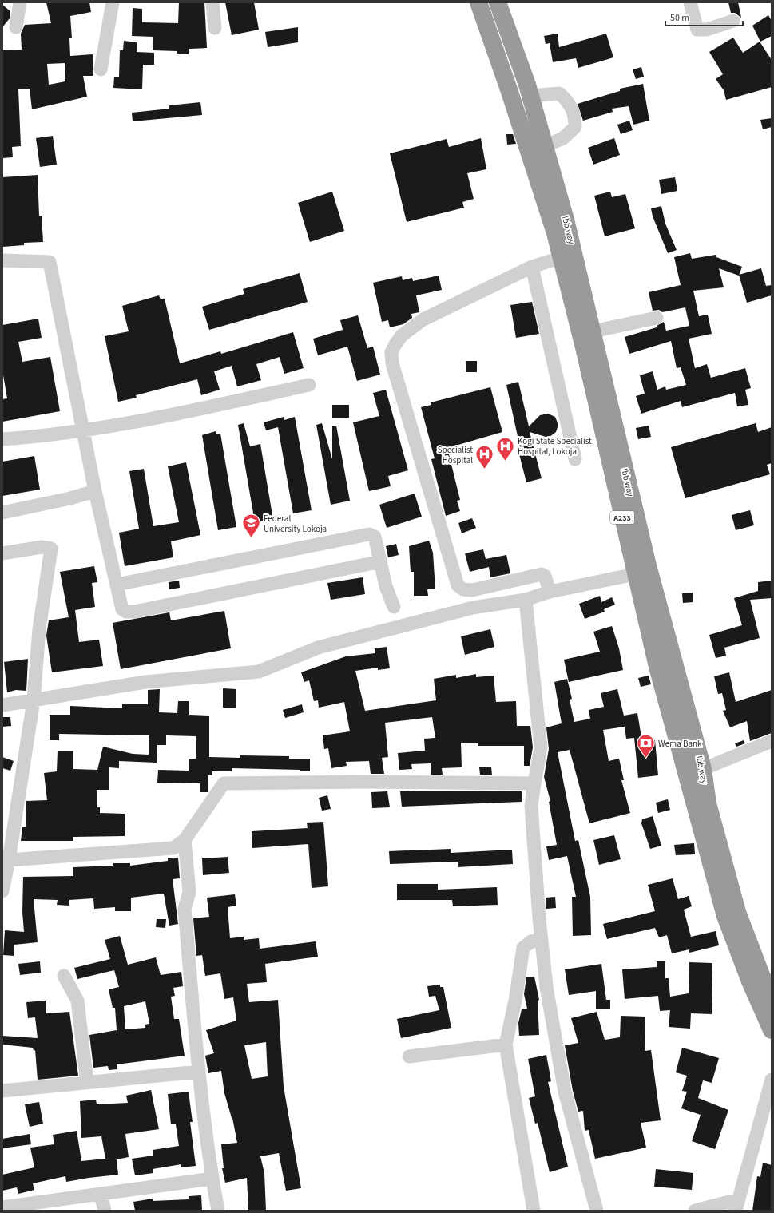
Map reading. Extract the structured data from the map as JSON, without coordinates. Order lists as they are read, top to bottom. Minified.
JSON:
{"streets":{"highway":["Ibb way","A233"]},"crossings":[["Ibb way","A233"]],"places":{"hospital":["Kogi State Specialist Hospital, Lokoja","Specialist Hospital"],"school or university":["Federal University Lokoja"],"bank":["Wema Bank"]},"scale_bar":"50 m"}
